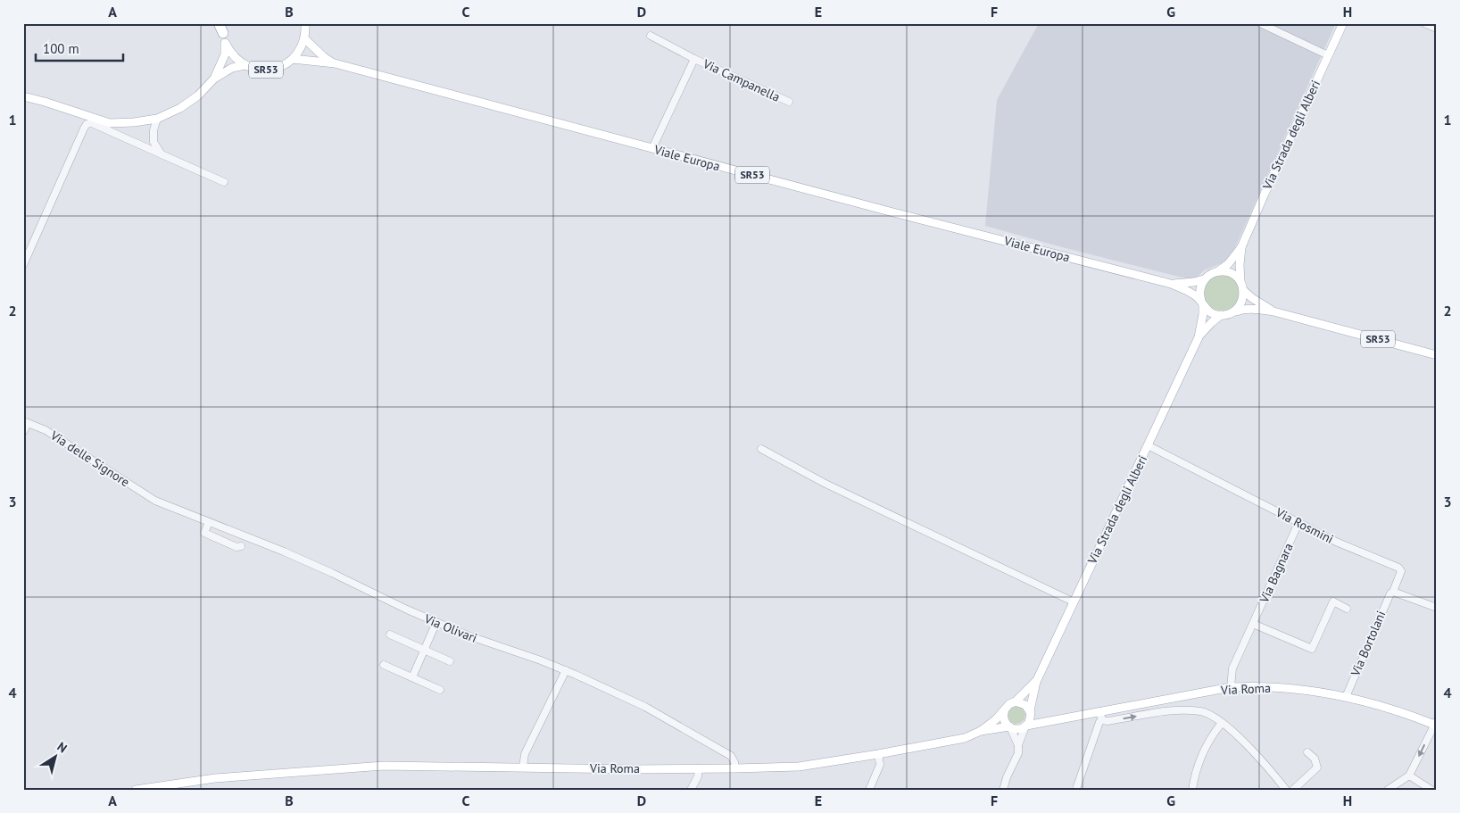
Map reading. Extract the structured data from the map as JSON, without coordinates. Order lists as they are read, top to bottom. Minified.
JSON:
{"streets":{"main road":["SR53","Via Strada degli Alberi","Viale Europa","Via Roma"],"street":["Via Campanella","Via delle Signore","Via Rosmini","Via Bagnara","Via Olivari","Via Bortolani"]},"crossings":[["SR53","Via Strada degli Alberi"],["SR53","Viale Europa"],["Via Campanella","Viale Europa"],["Via Strada degli Alberi","Viale Europa"],["Via Strada degli Alberi","Via Rosmini"],["Via Strada degli Alberi","Via Roma"],["Via delle Signore","Via Olivari"],["Via Rosmini","Via Bagnara"],["Via Rosmini","Via Bortolani"],["Via Bagnara","Via Roma"],["Via Olivari","Via Roma"],["Via Bortolani","Via Roma"]],"scale_bar":"100 m","north":"top right","grid":{"columns":["A","B","C","D","E","F","G","H"],"rows":["1","2","3","4"]}}
